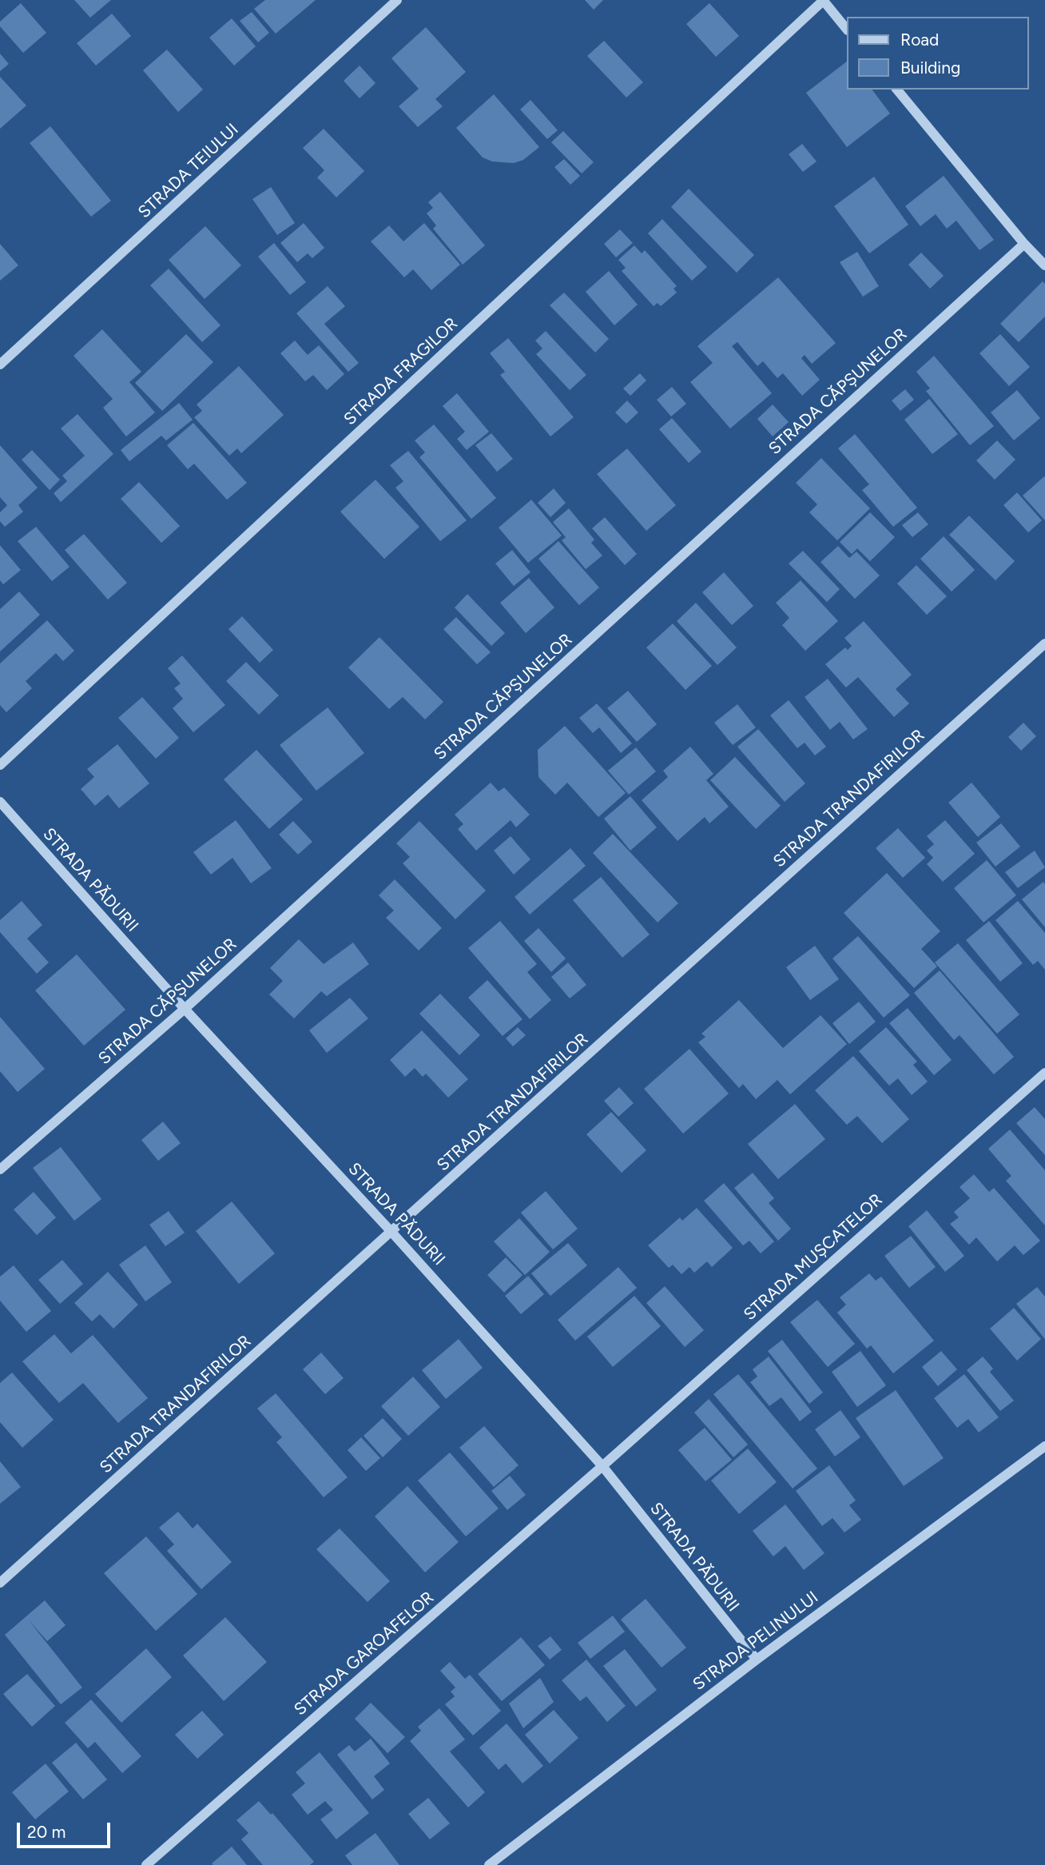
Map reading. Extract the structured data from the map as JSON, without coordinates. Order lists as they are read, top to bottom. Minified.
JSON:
{"streets":{"street":["STRADA TEIULUI","STRADA FRAGILOR","STRADA CĂPȘUNELOR","STRADA TRANDAFIRILOR","STRADA PĂDURII","STRADA MUȘCATELOR","STRADA PELINULUI","STRADA GAROAFELOR"]},"crossings":[["STRADA CĂPȘUNELOR","STRADA PĂDURII"],["STRADA TRANDAFIRILOR","STRADA PĂDURII"],["STRADA PĂDURII","STRADA MUȘCATELOR"],["STRADA PĂDURII","STRADA PELINULUI"],["STRADA PĂDURII","STRADA GAROAFELOR"],["STRADA MUȘCATELOR","STRADA GAROAFELOR"]],"legend":["Road","Building"],"scale_bar":"20 m"}
